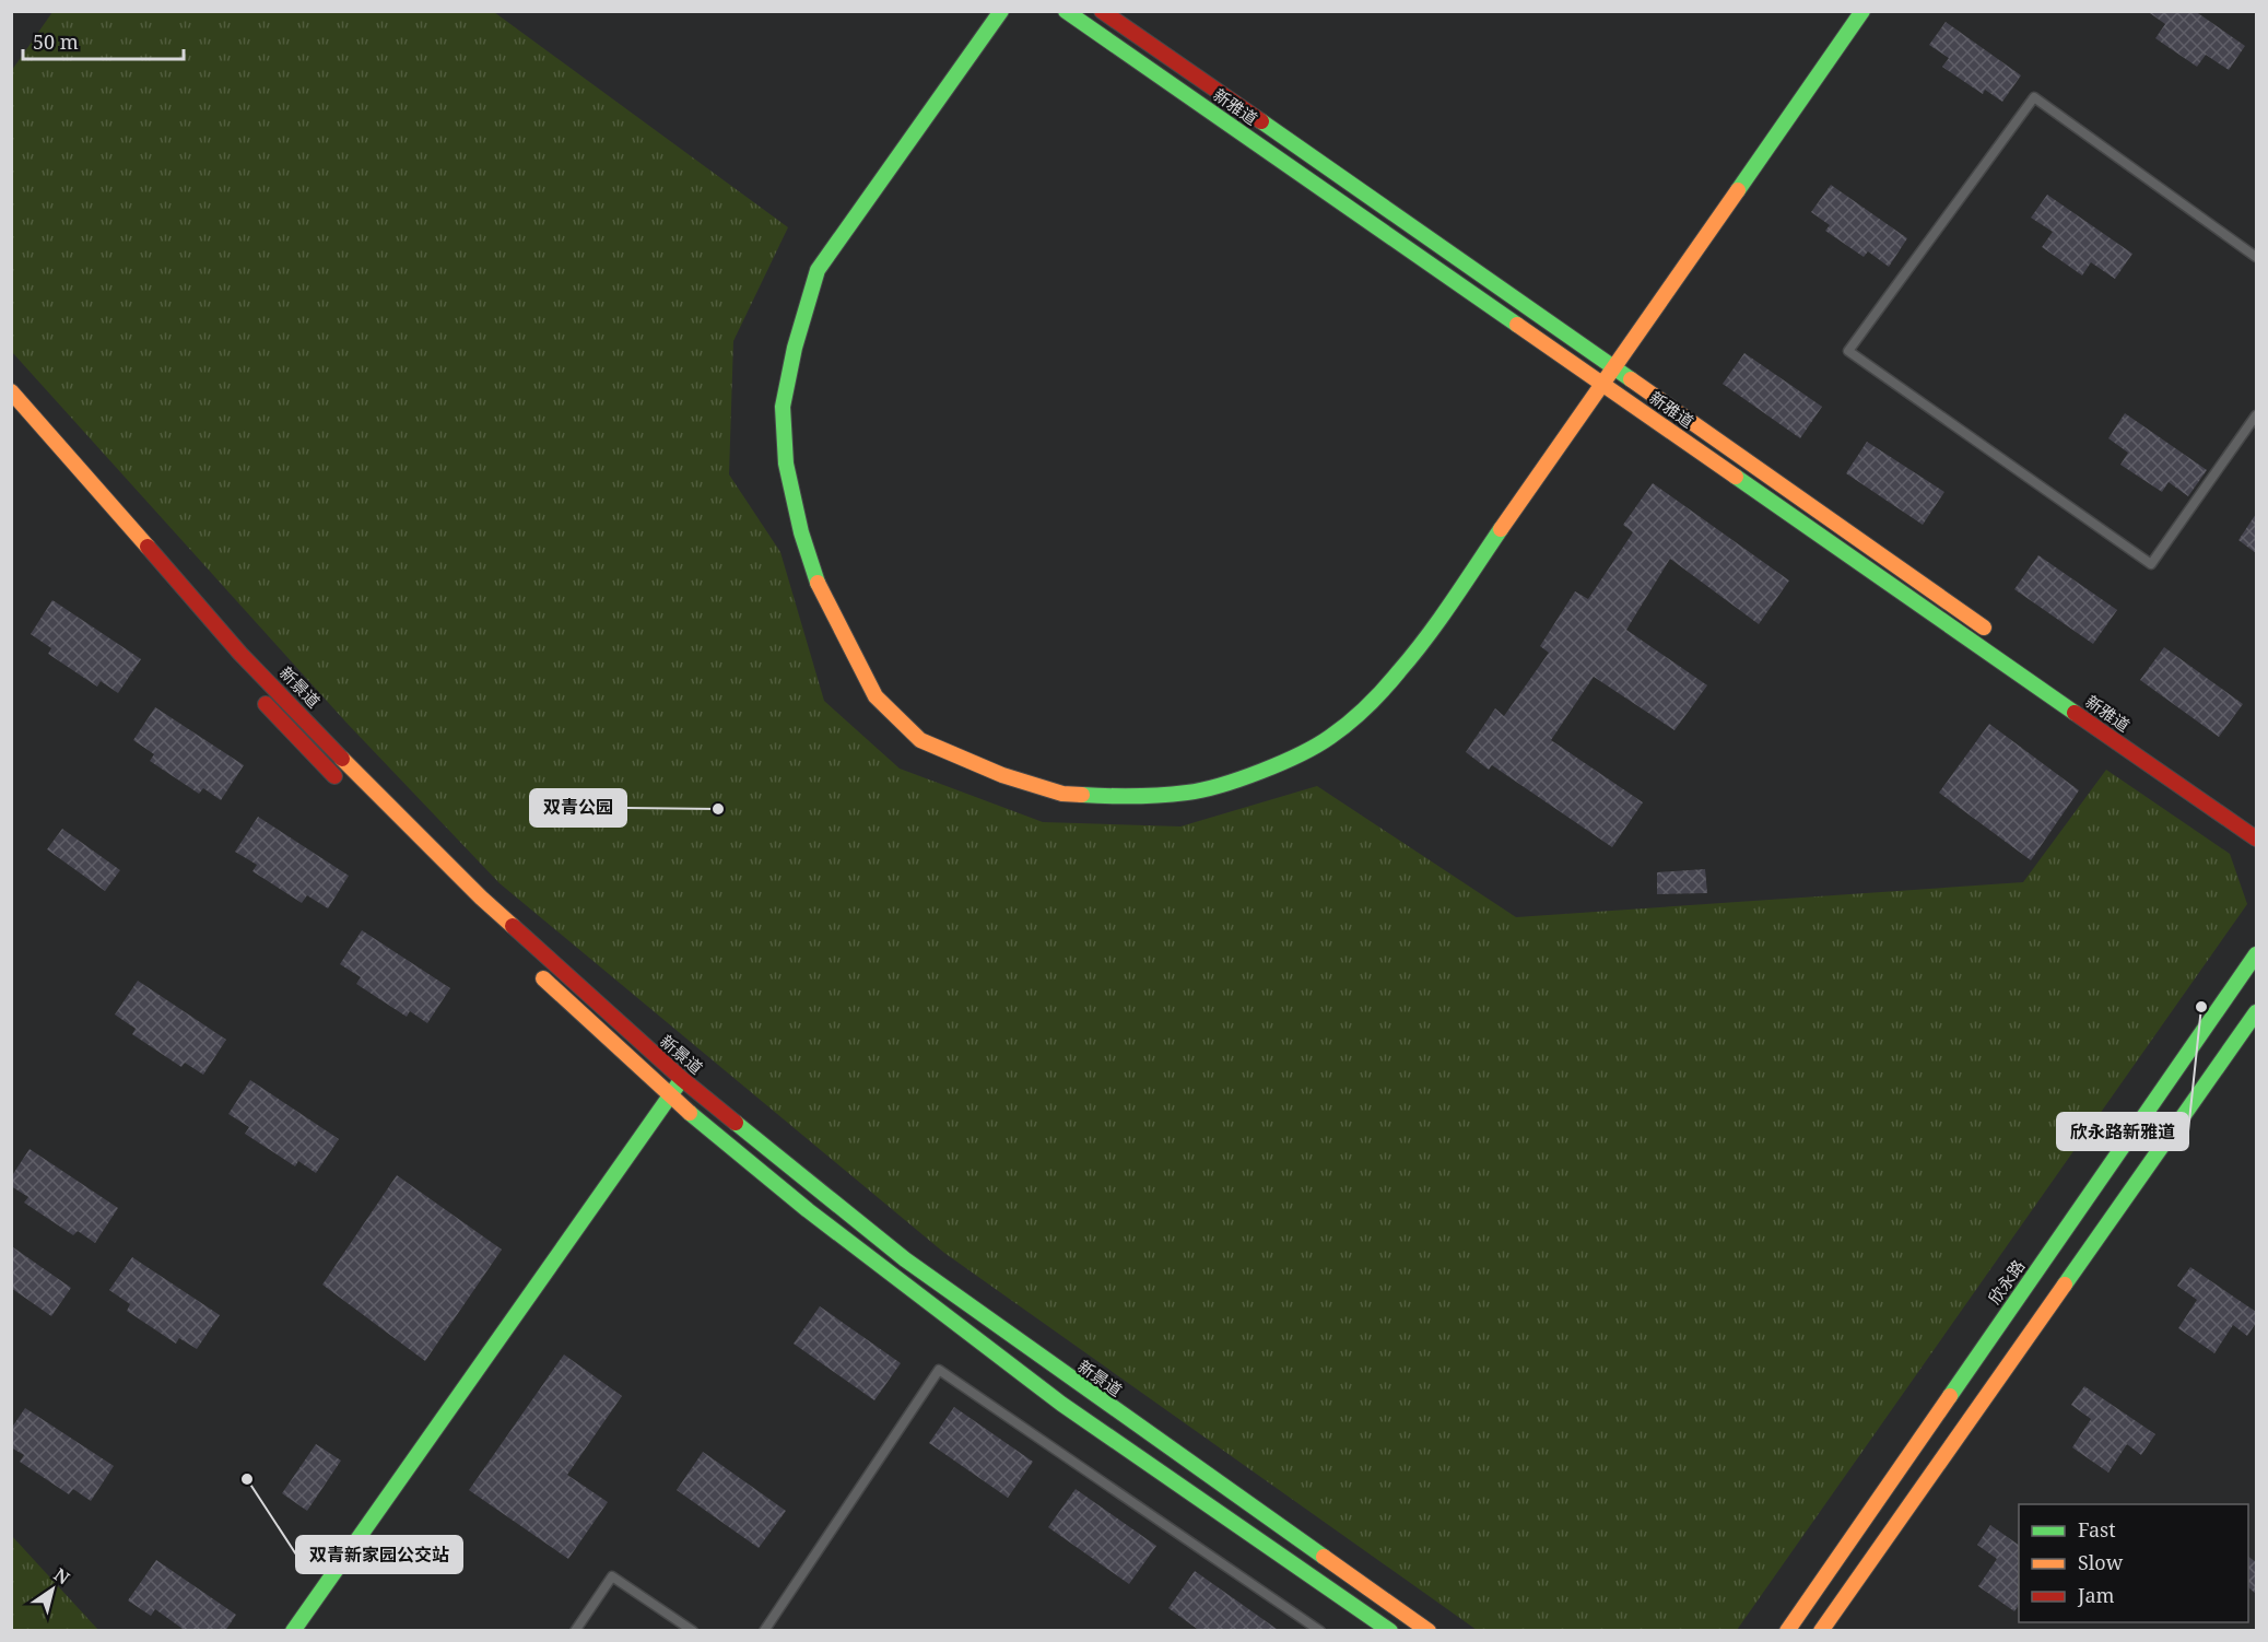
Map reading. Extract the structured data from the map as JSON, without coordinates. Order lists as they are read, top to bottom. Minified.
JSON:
{"streets":{"street":["新雅道","新景道","欣永路"]},"places":["双青公园","欣永路新雅道","双青新家园公交站"],"legend":["Fast","Slow","Jam"],"scale_bar":"50 m","north":"top right"}
